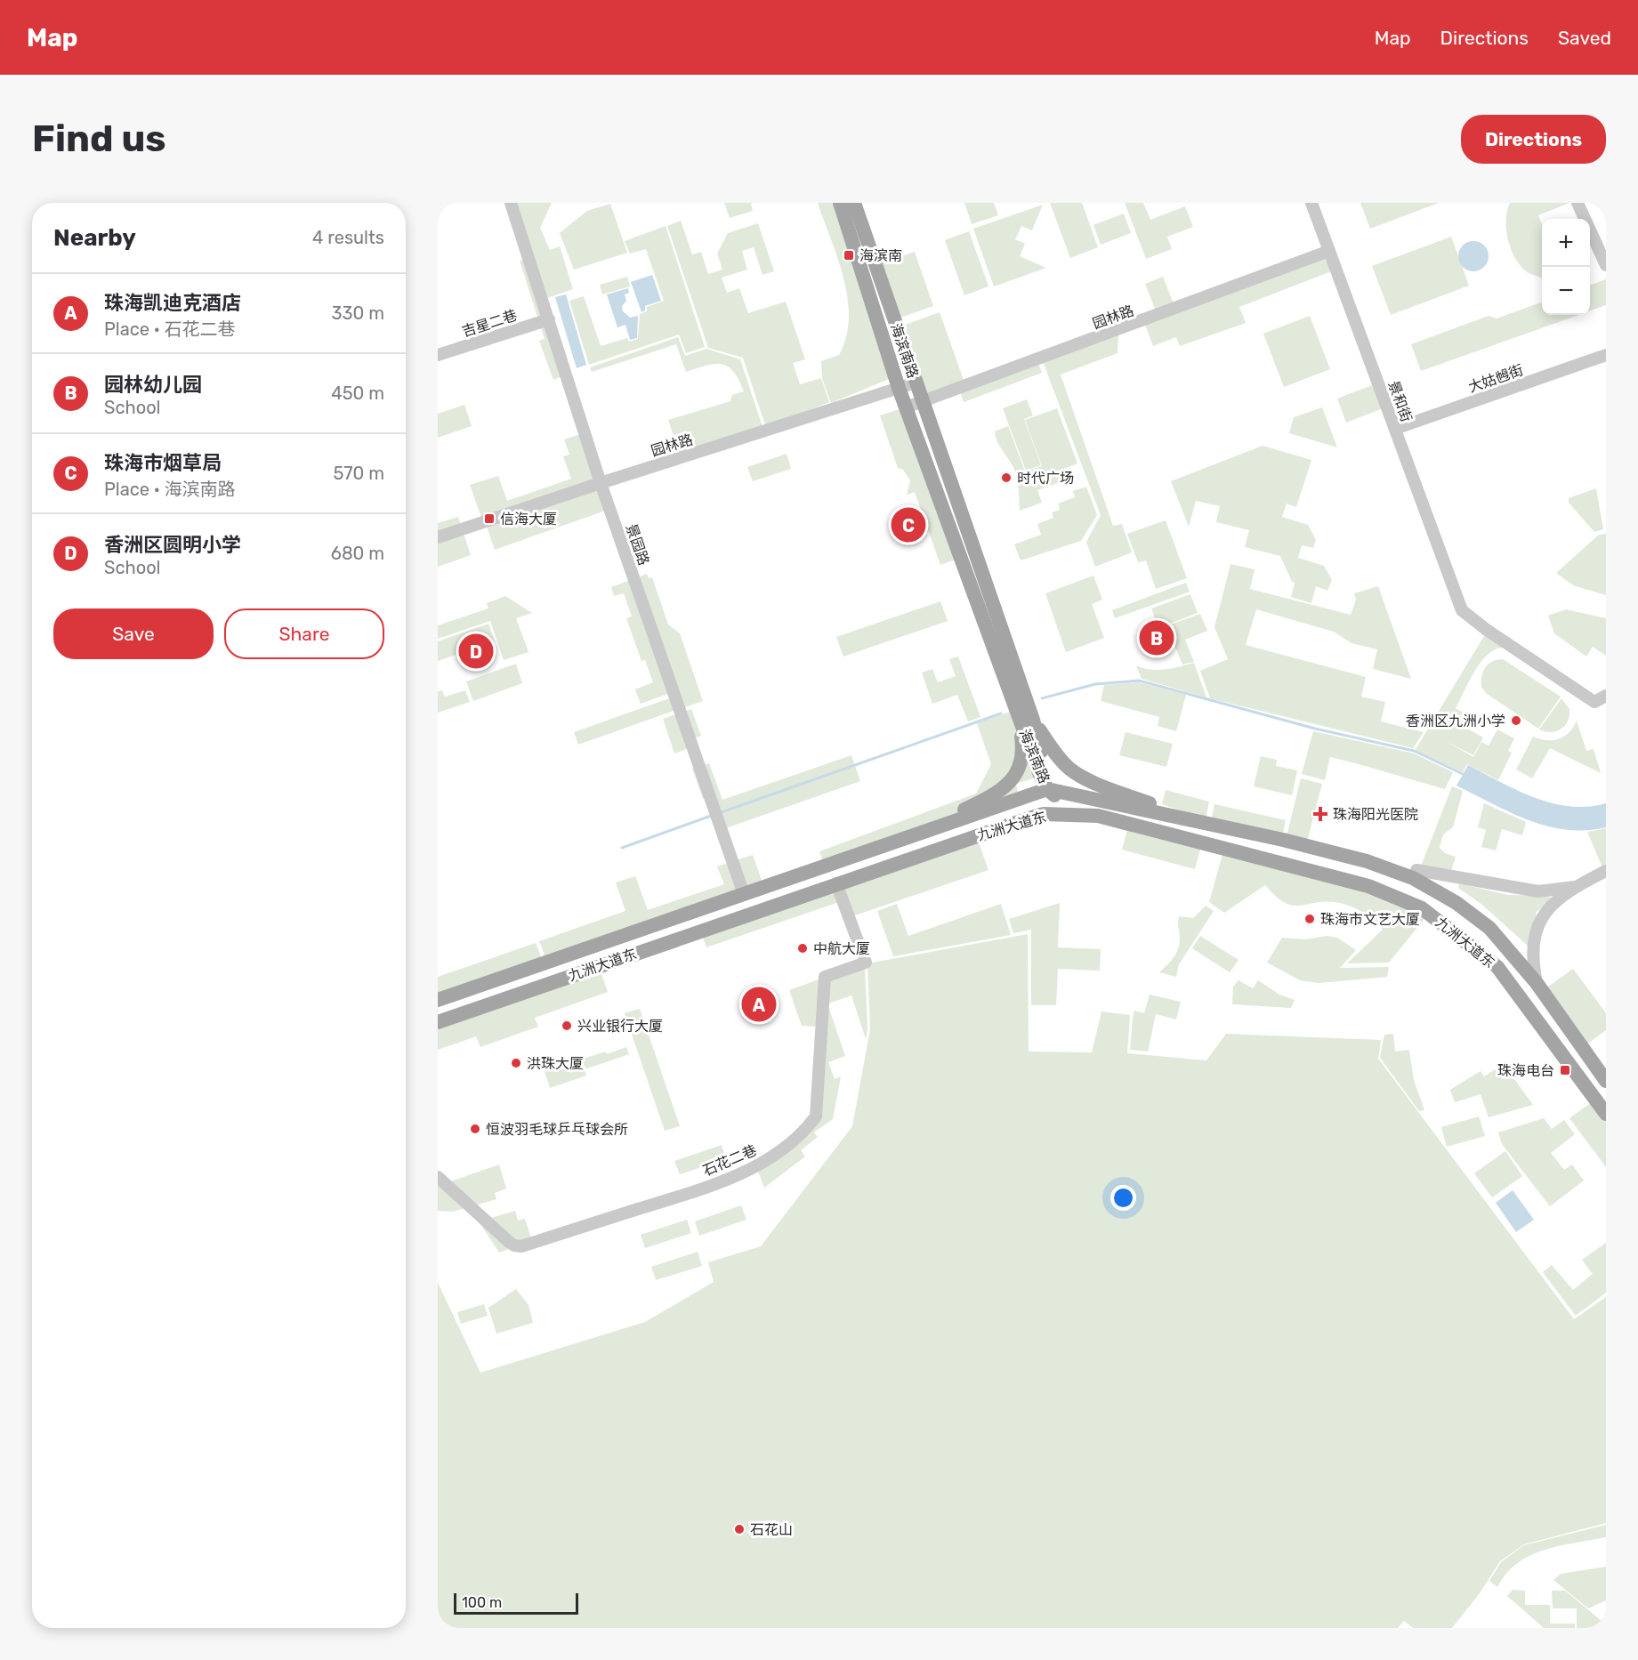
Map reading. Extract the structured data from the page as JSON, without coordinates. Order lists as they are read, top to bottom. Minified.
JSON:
{"streets":{"main road":["海滨南路","九洲大道东"],"street":["园林路","吉星二巷","大姑乸街","景和街","景园路","石花二巷"]},"crossings":[["园林路","海滨南路"],["园林路","景和街"],["园林路","景园路"],["吉星二巷","景园路"],["海滨南路","九洲大道东"],["大姑乸街","景和街"],["景园路","九洲大道东"],["九洲大道东","石花二巷"]],"places":{"transit":["海滨南","信海大厦","珠海电台"],"other":["时代广场","香洲区九洲小学","珠海市文艺大厦","中航大厦","兴业银行大厦","洪珠大厦","恒波羽毛球乒乓球会所","石花山"],"health":["珠海阳光医院"]},"scale_bar":"100 m","page":{"header":"Map","nav":["Map","Directions","Saved"],"buttons":["Directions",["Save","Share"]],"title":"Find us","heading":["Nearby","4 results"],"map_buttons":["+","−"],"list":[{"mark":"A","name":"珠海凯迪克酒店","note":"Place · 石花二巷","value":"330 m"},{"mark":"B","name":"园林幼儿园","note":"School","value":"450 m"},{"mark":"C","name":"珠海市烟草局","note":"Place · 海滨南路","value":"570 m"},{"mark":"D","name":"香洲区圆明小学","note":"School","value":"680 m"}],"pins":["C","B","D","A"],"scale":"100 m"}}
